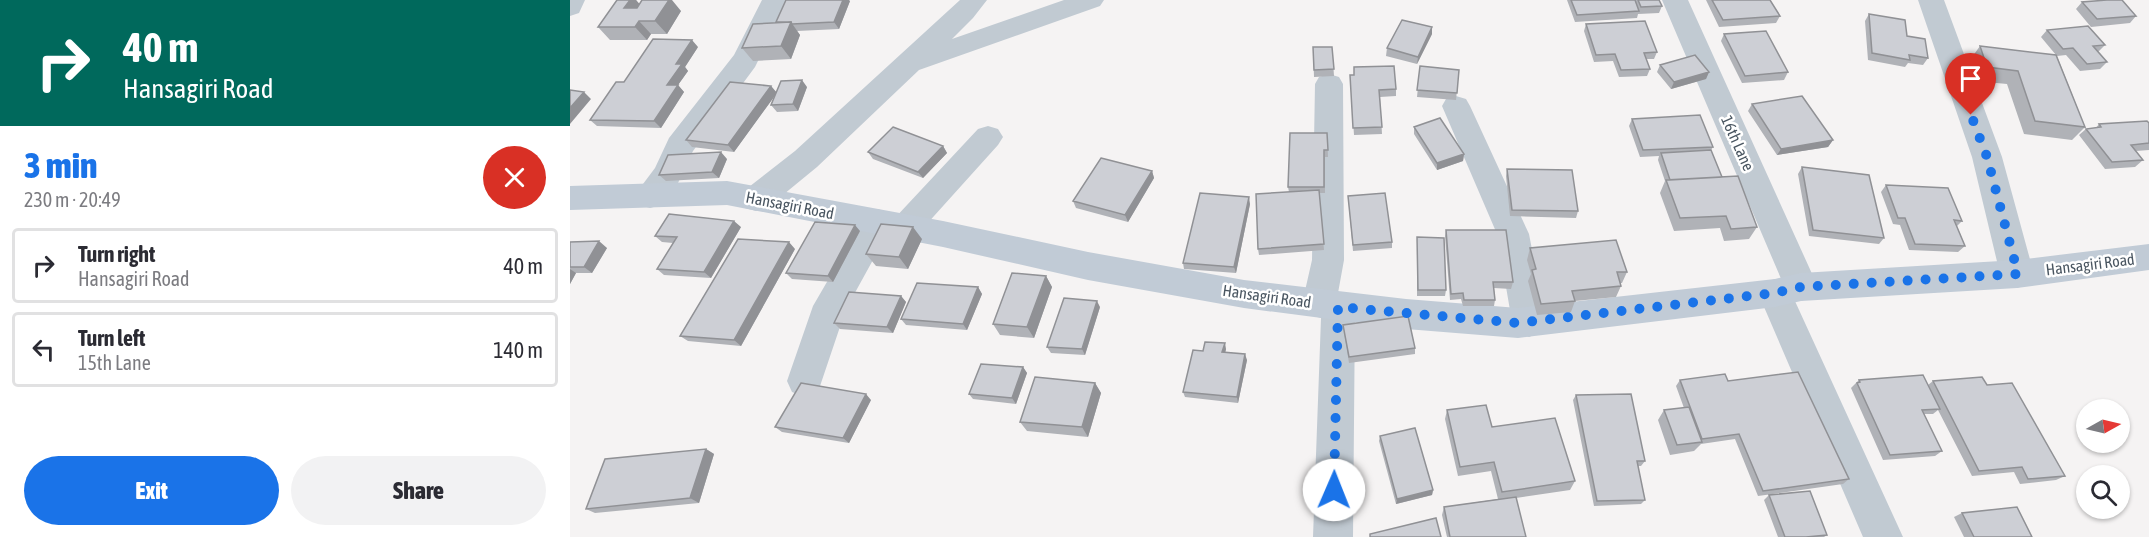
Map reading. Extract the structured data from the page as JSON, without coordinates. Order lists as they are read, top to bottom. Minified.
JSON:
{"streets":{"street":["16th Lane","Hansagiri Road"]},"crossings":[["16th Lane","Hansagiri Road"]],"north":"right","page":{"turn":["40 m","Hansagiri Road"],"heading":["3 min","230 m · 20:49"],"list":[{"name":"Turn right","note":"Hansagiri Road","value":"40 m"},{"name":"Turn left","note":"15th Lane","value":"140 m"}],"buttons":["Exit","Share"]}}
